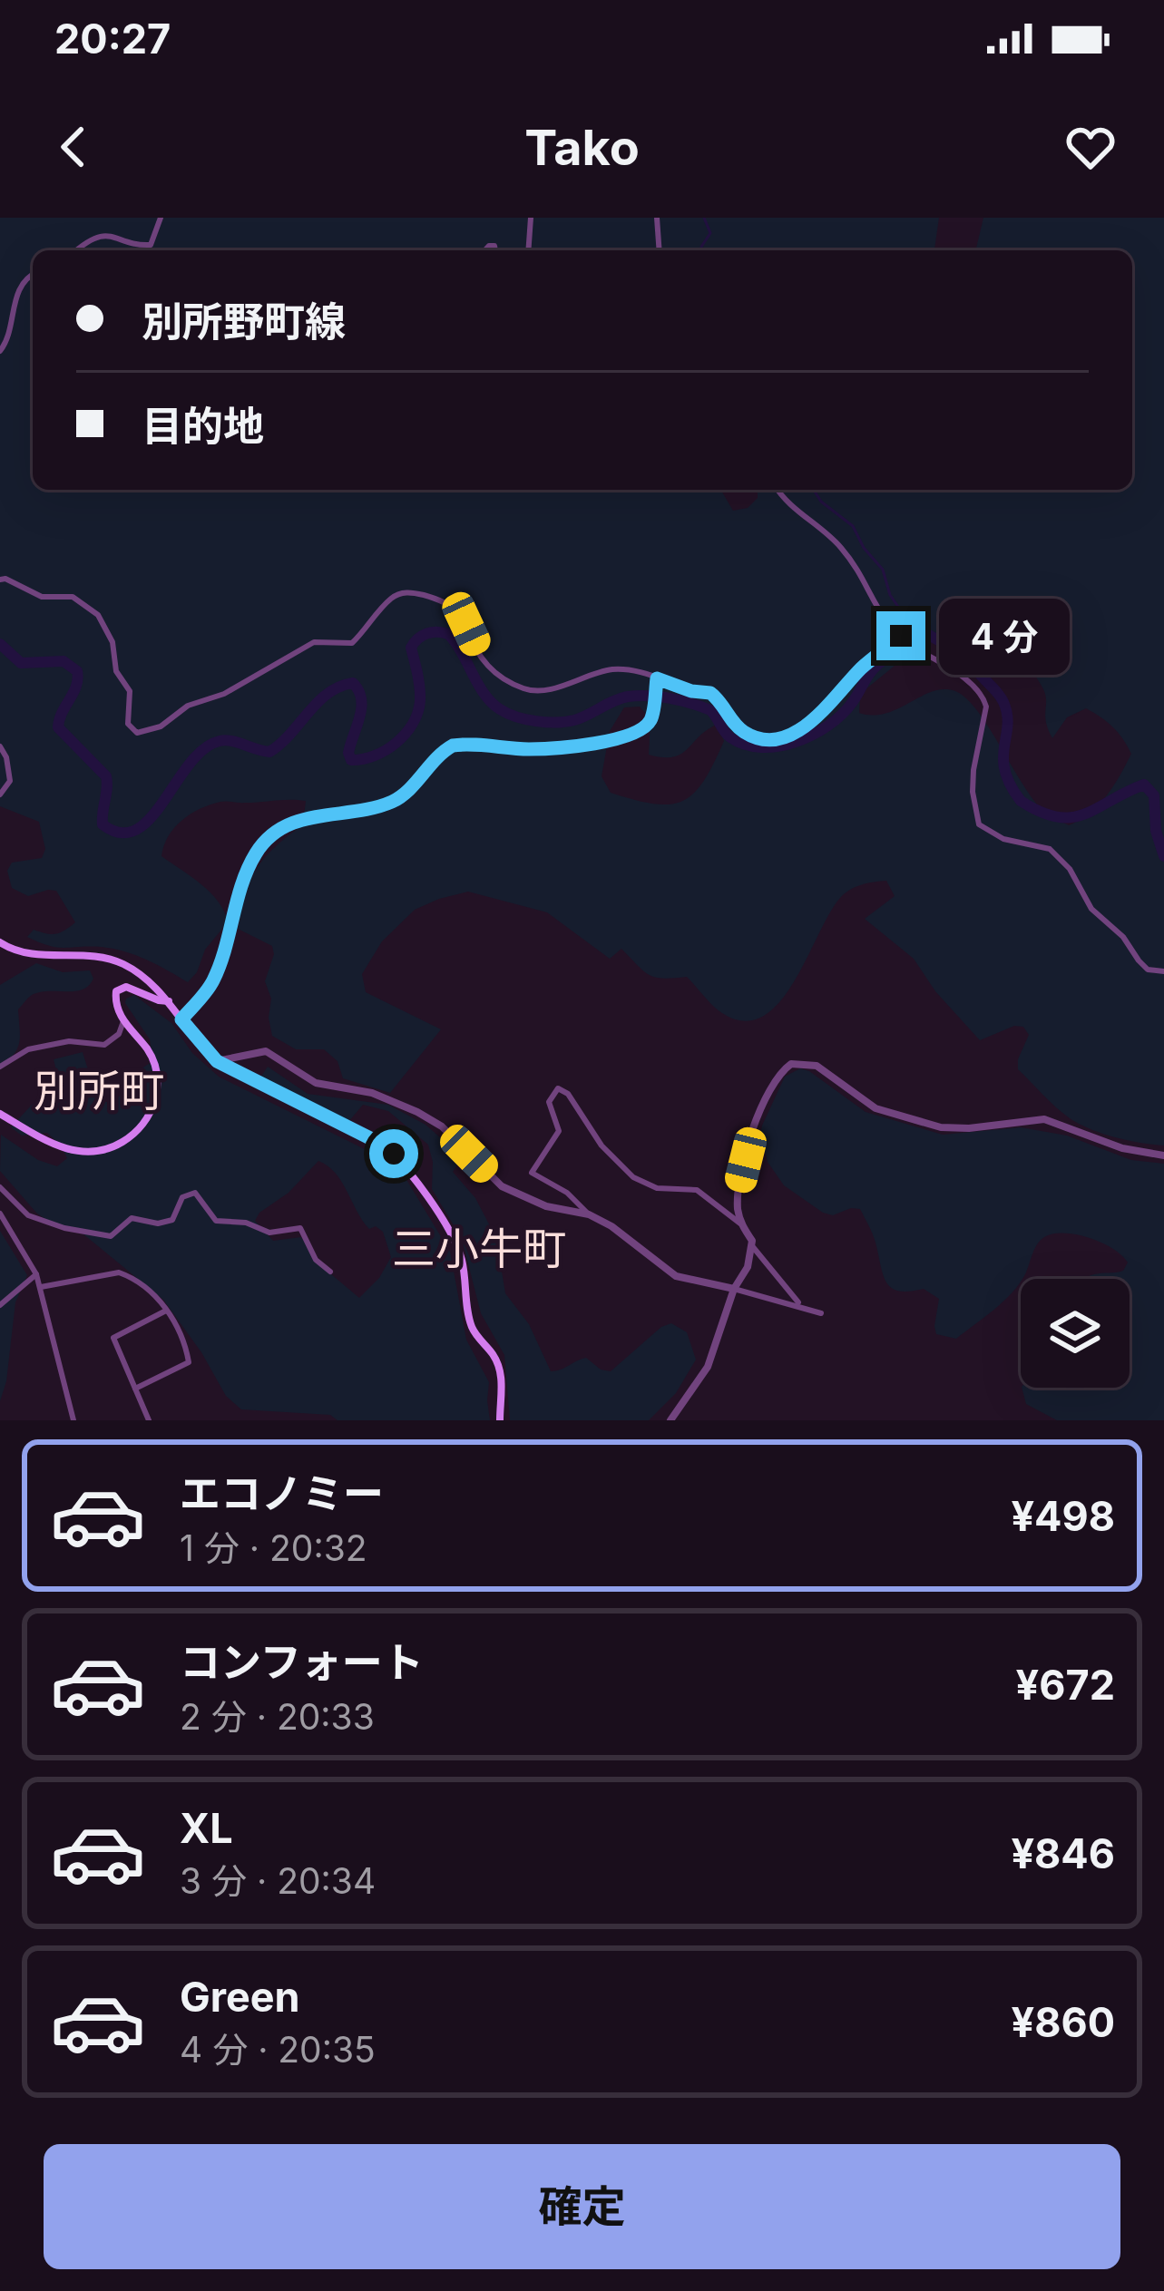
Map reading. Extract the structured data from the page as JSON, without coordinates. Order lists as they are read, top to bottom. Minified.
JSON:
{"districts":["別所町","三小牛町"],"page":{"status":"20:27","header":"Tako","banner":["別所野町線","目的地"],"bubble":"4 分","list":[{"name":"エコノミー","note":"1 分 · 20:32","value":"¥498"},{"name":"コンフォート","note":"2 分 · 20:33","value":"¥672"},{"name":"XL","note":"3 分 · 20:34","value":"¥846"},{"name":"Green","note":"4 分 · 20:35","value":"¥860"}],"buttons":"確定"}}
